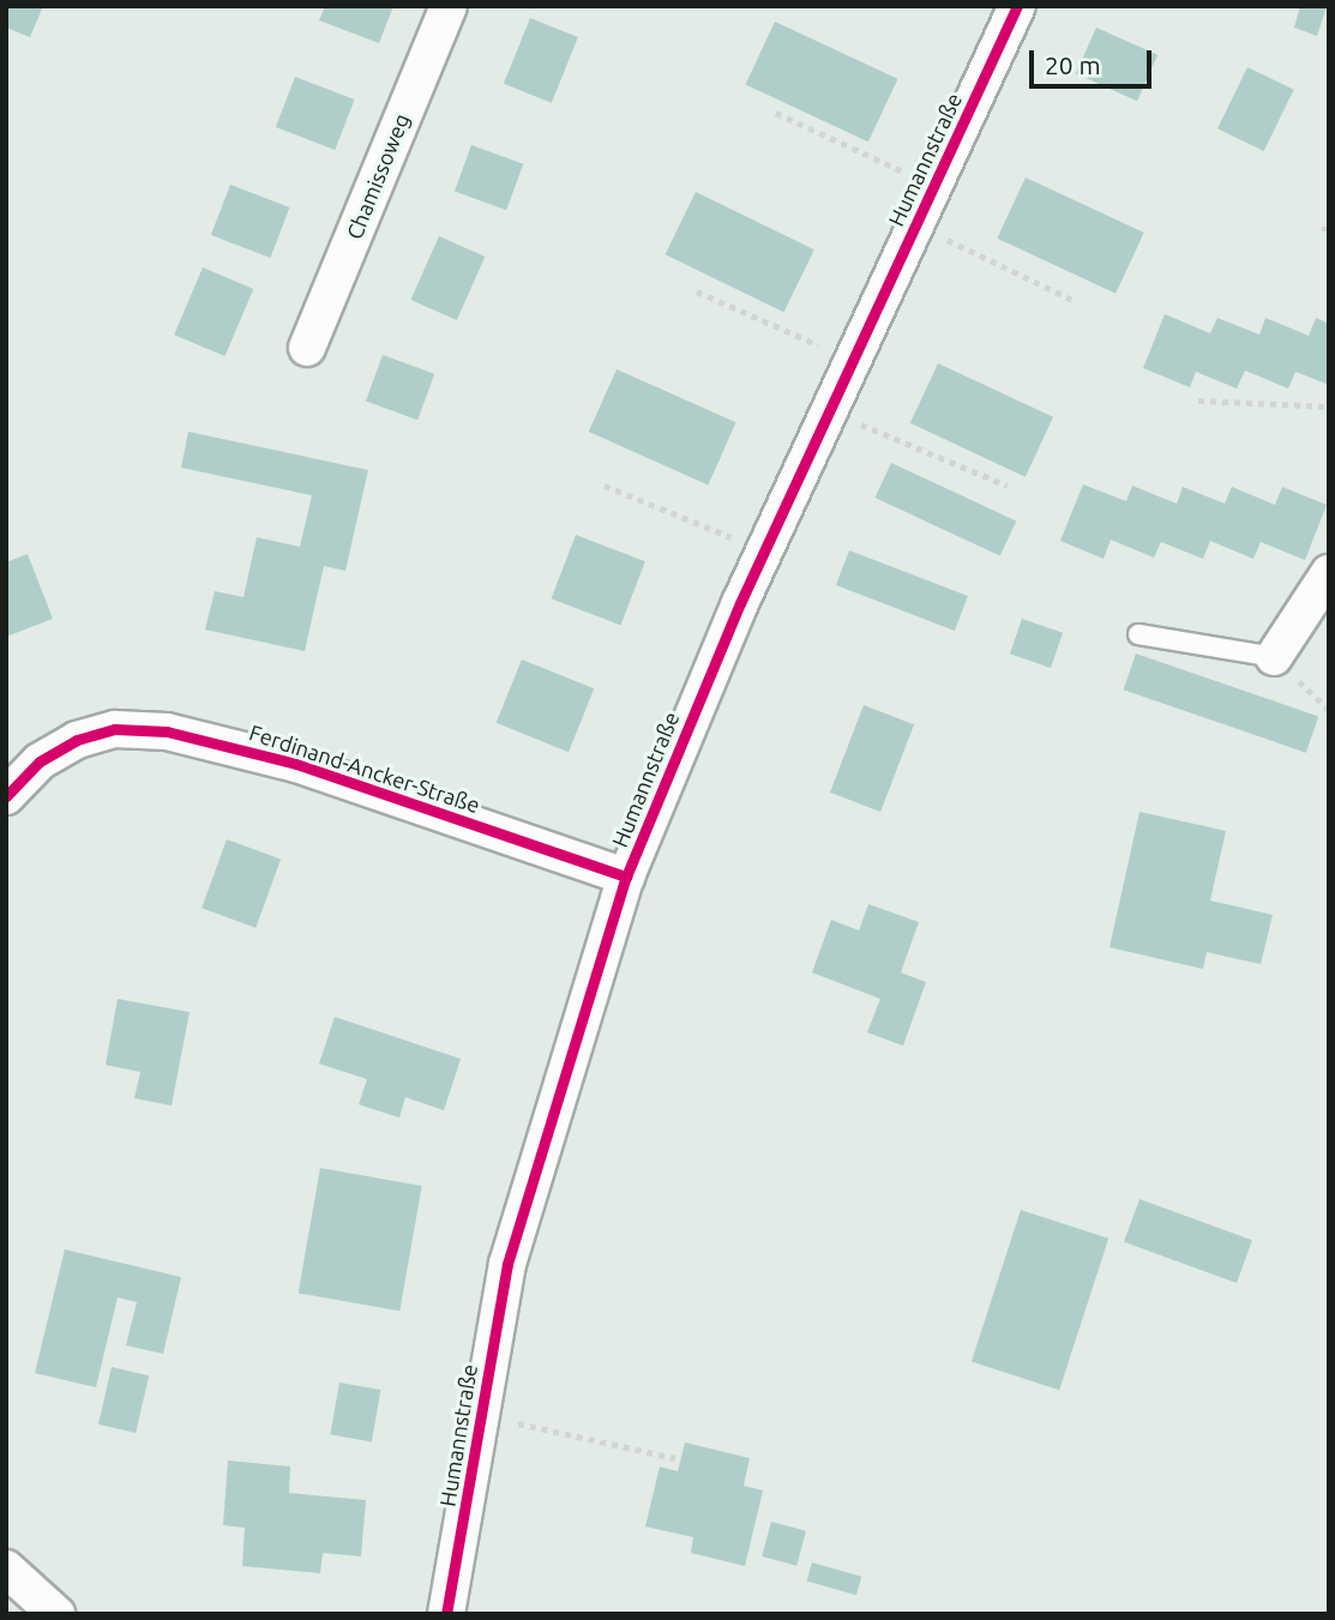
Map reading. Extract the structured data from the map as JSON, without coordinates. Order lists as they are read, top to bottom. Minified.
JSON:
{"streets":{"street":["Humannstraße","Chamissoweg","Ferdinand-Ancker-Straße"]},"crossings":[["Humannstraße","Ferdinand-Ancker-Straße"]],"scale_bar":"20 m"}
